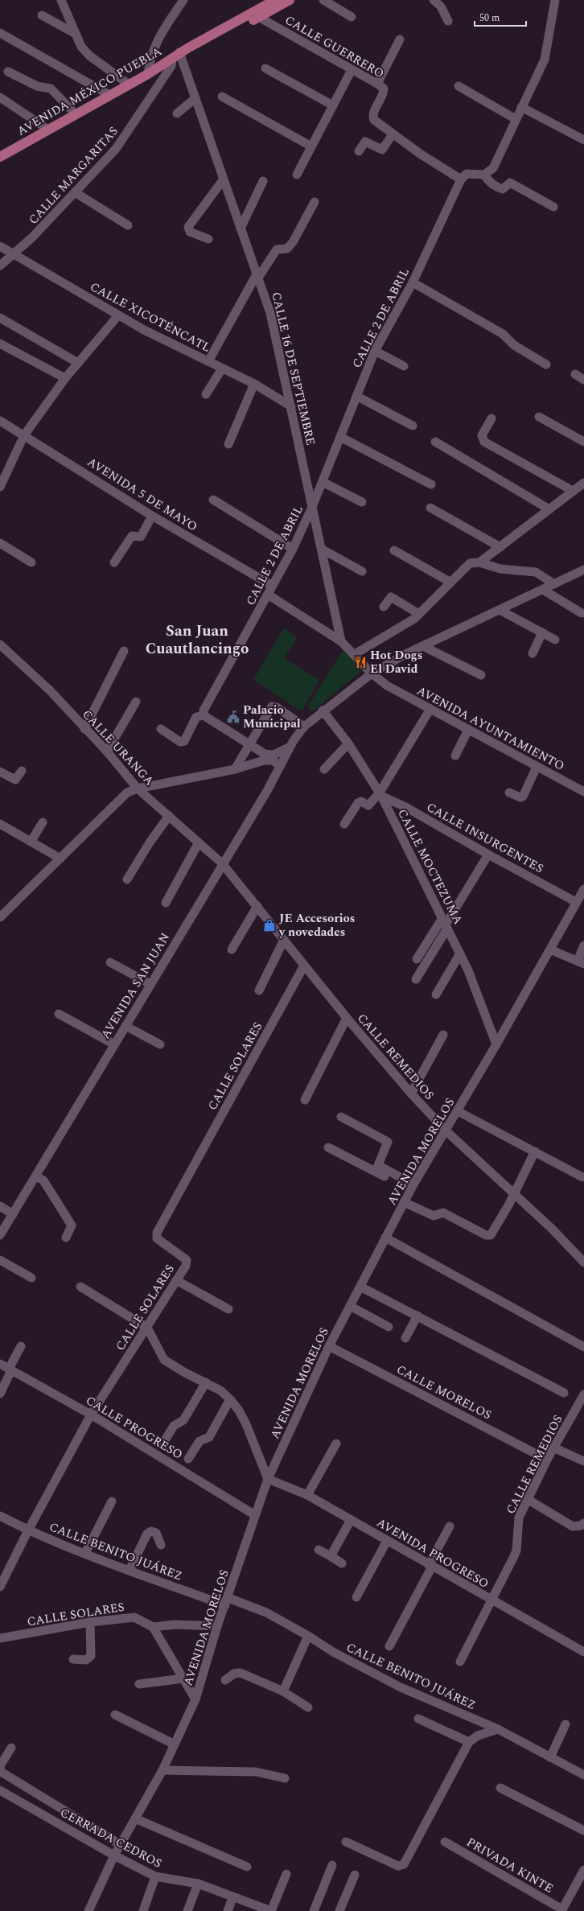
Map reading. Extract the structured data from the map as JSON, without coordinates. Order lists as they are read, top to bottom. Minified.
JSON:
{"streets":{"main road":["AVENIDA MÉXICO PUEBLA"],"street":["CALLE GUERRERO","CALLE MARGARITAS","CALLE XICOTÉNCATL","CALLE 2 DE ABRIL","CALLE 16 DE SEPTIEMBRE","AVENIDA 5 DE MAYO","AVENIDA AYUNTAMIENTO","CALLE URANGA","CALLE INSURGENTES","CALLE MOCTEZUMA","AVENIDA SAN JUAN","CALLE REMEDIOS","CALLE SOLARES","AVENIDA MORELOS","CALLE MORELOS","CALLE PROGRESO","CALLE BENITO JUÁREZ","AVENIDA PROGRESO","CERRADA CEDROS","PRIVADA KINTE"]},"crossings":[["CALLE GUERRERO","AVENIDA MÉXICO PUEBLA"],["CALLE GUERRERO","CALLE 2 DE ABRIL"],["AVENIDA MÉXICO PUEBLA","CALLE MARGARITAS"],["AVENIDA MÉXICO PUEBLA","CALLE 16 DE SEPTIEMBRE"],["CALLE MARGARITAS","CALLE XICOTÉNCATL"],["CALLE MARGARITAS","CALLE 16 DE SEPTIEMBRE"],["CALLE XICOTÉNCATL","CALLE 16 DE SEPTIEMBRE"],["CALLE 2 DE ABRIL","CALLE 16 DE SEPTIEMBRE"],["CALLE 2 DE ABRIL","AVENIDA 5 DE MAYO"],["CALLE 2 DE ABRIL","AVENIDA AYUNTAMIENTO"],["CALLE 16 DE SEPTIEMBRE","AVENIDA AYUNTAMIENTO"],["AVENIDA AYUNTAMIENTO","AVENIDA SAN JUAN"],["CALLE URANGA","AVENIDA SAN JUAN"],["CALLE URANGA","CALLE REMEDIOS"],["CALLE INSURGENTES","CALLE MOCTEZUMA"],["CALLE INSURGENTES","AVENIDA MORELOS"],["CALLE MOCTEZUMA","AVENIDA SAN JUAN"],["CALLE MOCTEZUMA","AVENIDA MORELOS"],["AVENIDA SAN JUAN","CALLE REMEDIOS"],["CALLE REMEDIOS","CALLE SOLARES"],["CALLE REMEDIOS","AVENIDA MORELOS"],["CALLE REMEDIOS","CALLE MORELOS"],["CALLE REMEDIOS","AVENIDA PROGRESO"],["CALLE SOLARES","CALLE PROGRESO"],["CALLE SOLARES","CALLE BENITO JUÁREZ"],["AVENIDA MORELOS","CALLE MORELOS"],["AVENIDA MORELOS","CALLE PROGRESO"],["AVENIDA MORELOS","CALLE BENITO JUÁREZ"],["AVENIDA MORELOS","AVENIDA PROGRESO"],["AVENIDA MORELOS","CERRADA CEDROS"]],"districts":["San Juan Cuautlancingo"],"places":{"restaurant":["Hot Dogs El David"],"public building":["Palacio Municipal"],"shop":["JE Accesorios y novedades"]},"scale_bar":"50 m"}
